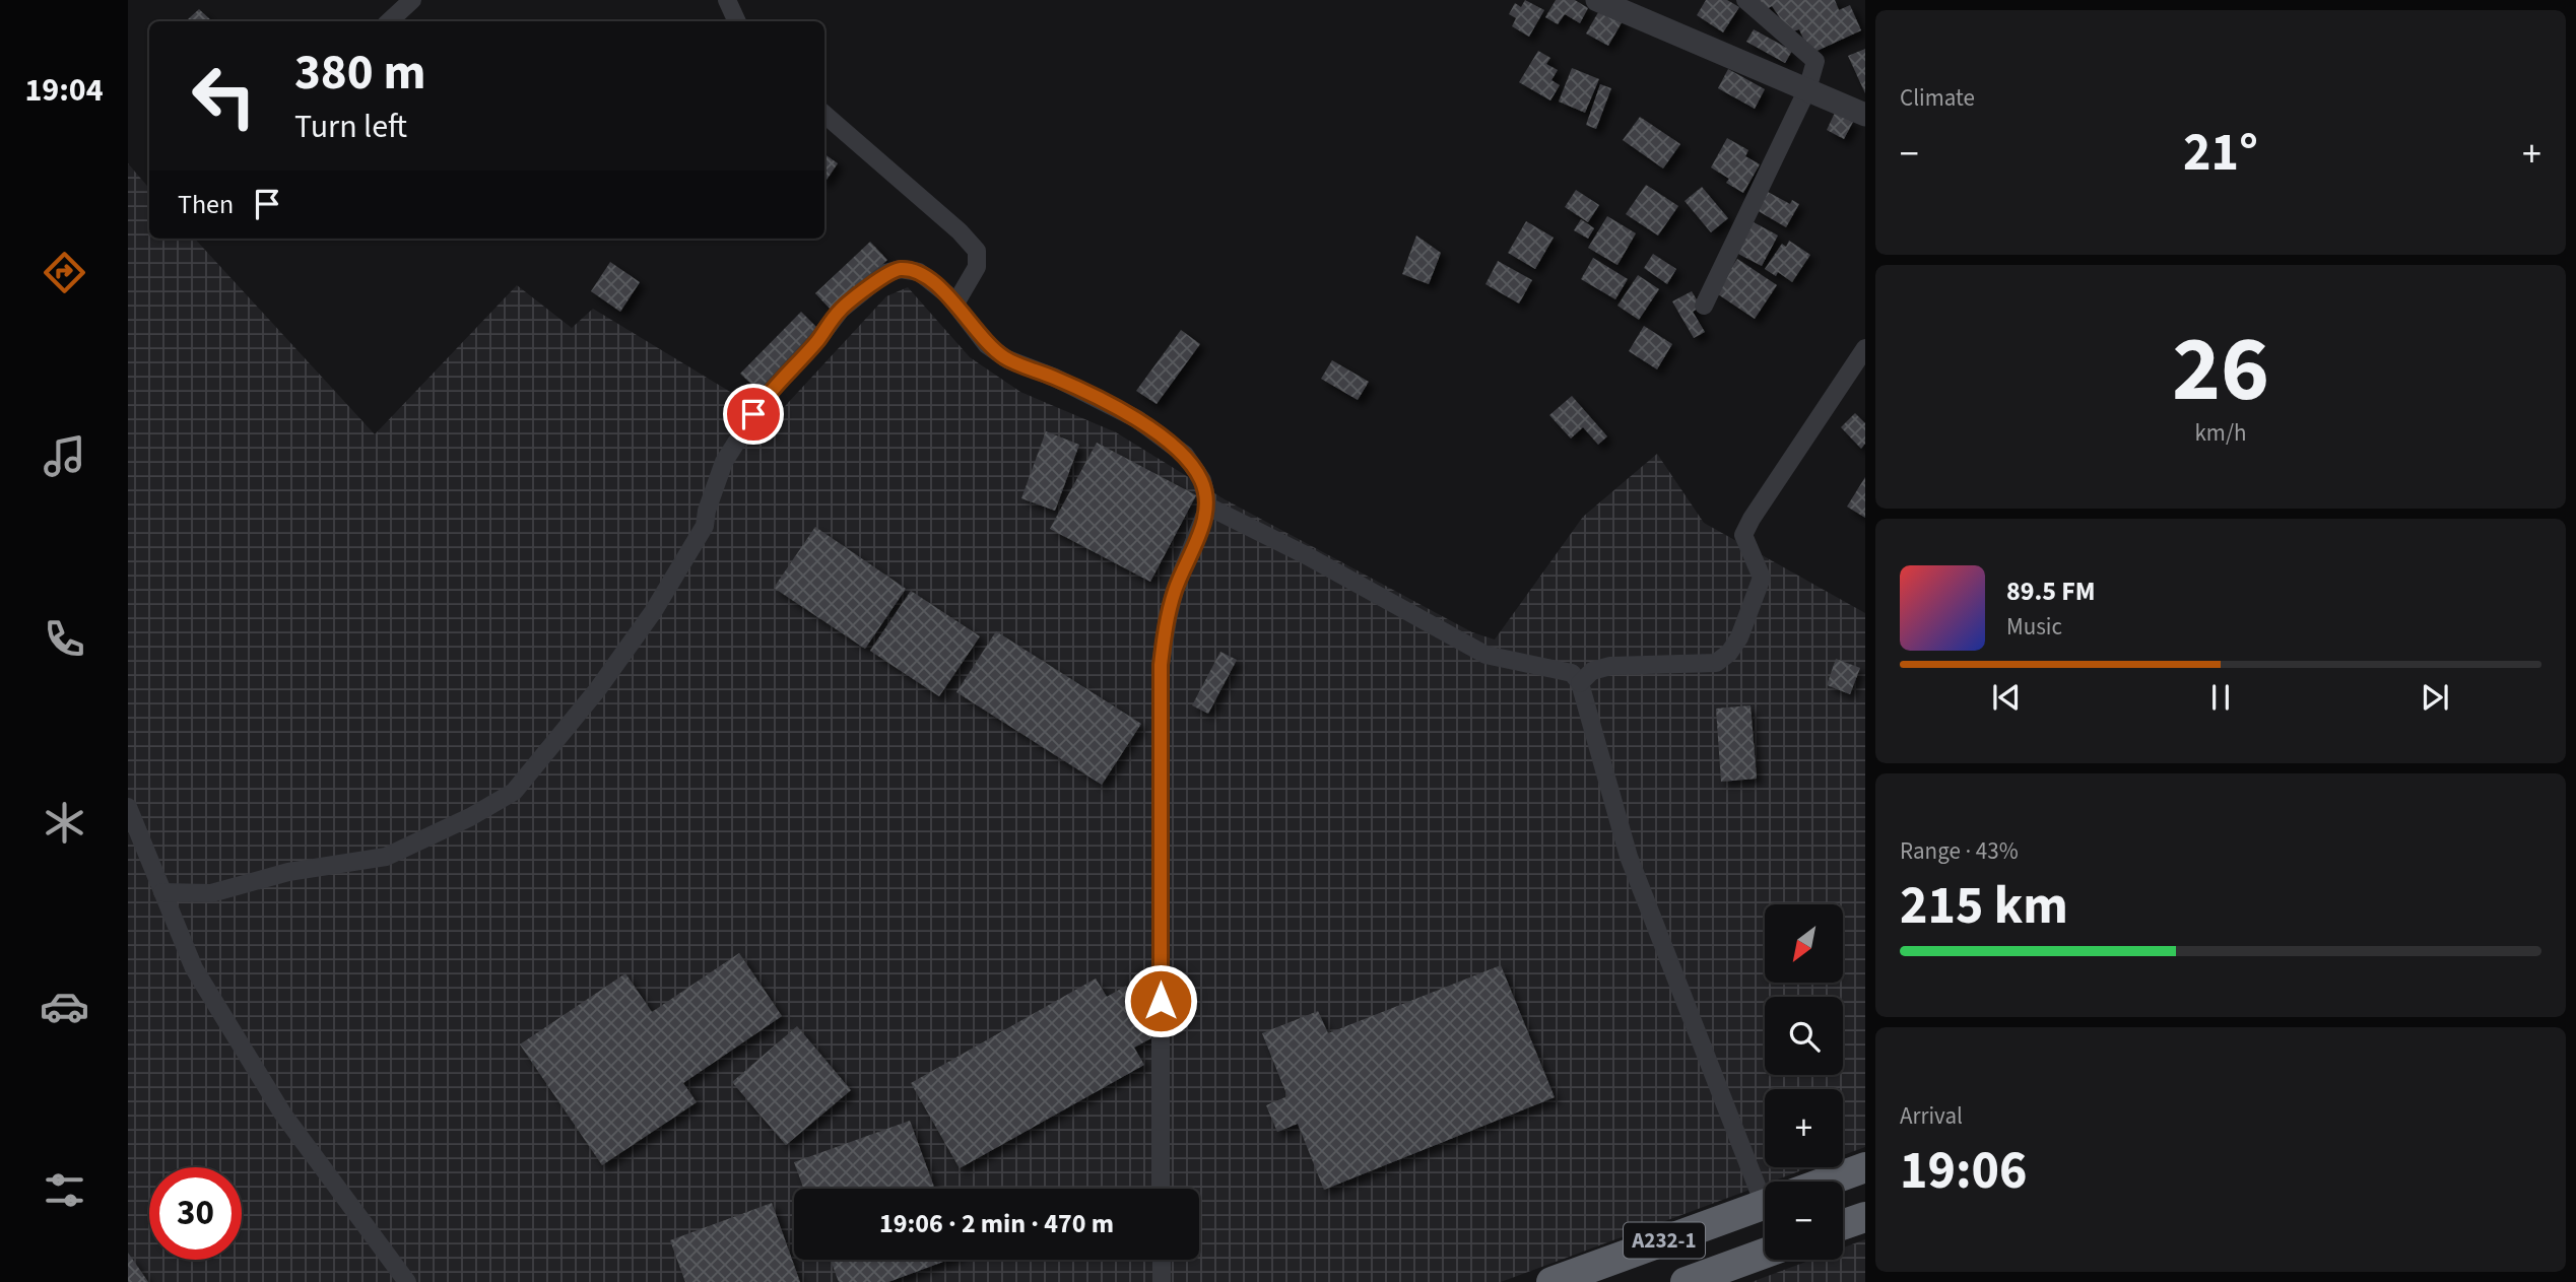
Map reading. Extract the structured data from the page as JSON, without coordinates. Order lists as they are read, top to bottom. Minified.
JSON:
{"streets":{"highway":["A232-1"]},"north":"bottom left","page":{"tabs":"19:04","tile":["Climate",["26","km/h"],["Range · 43%","215 km"],["Arrival","19:06"]],"turn":["380 m","Turn left"],"heat":["−","21°","+"],"then":"Then","song":["89.5 FM","Music"],"map_buttons":["+","−"],"limit":"30","trip":"19:06 · 2 min · 470 m"}}
